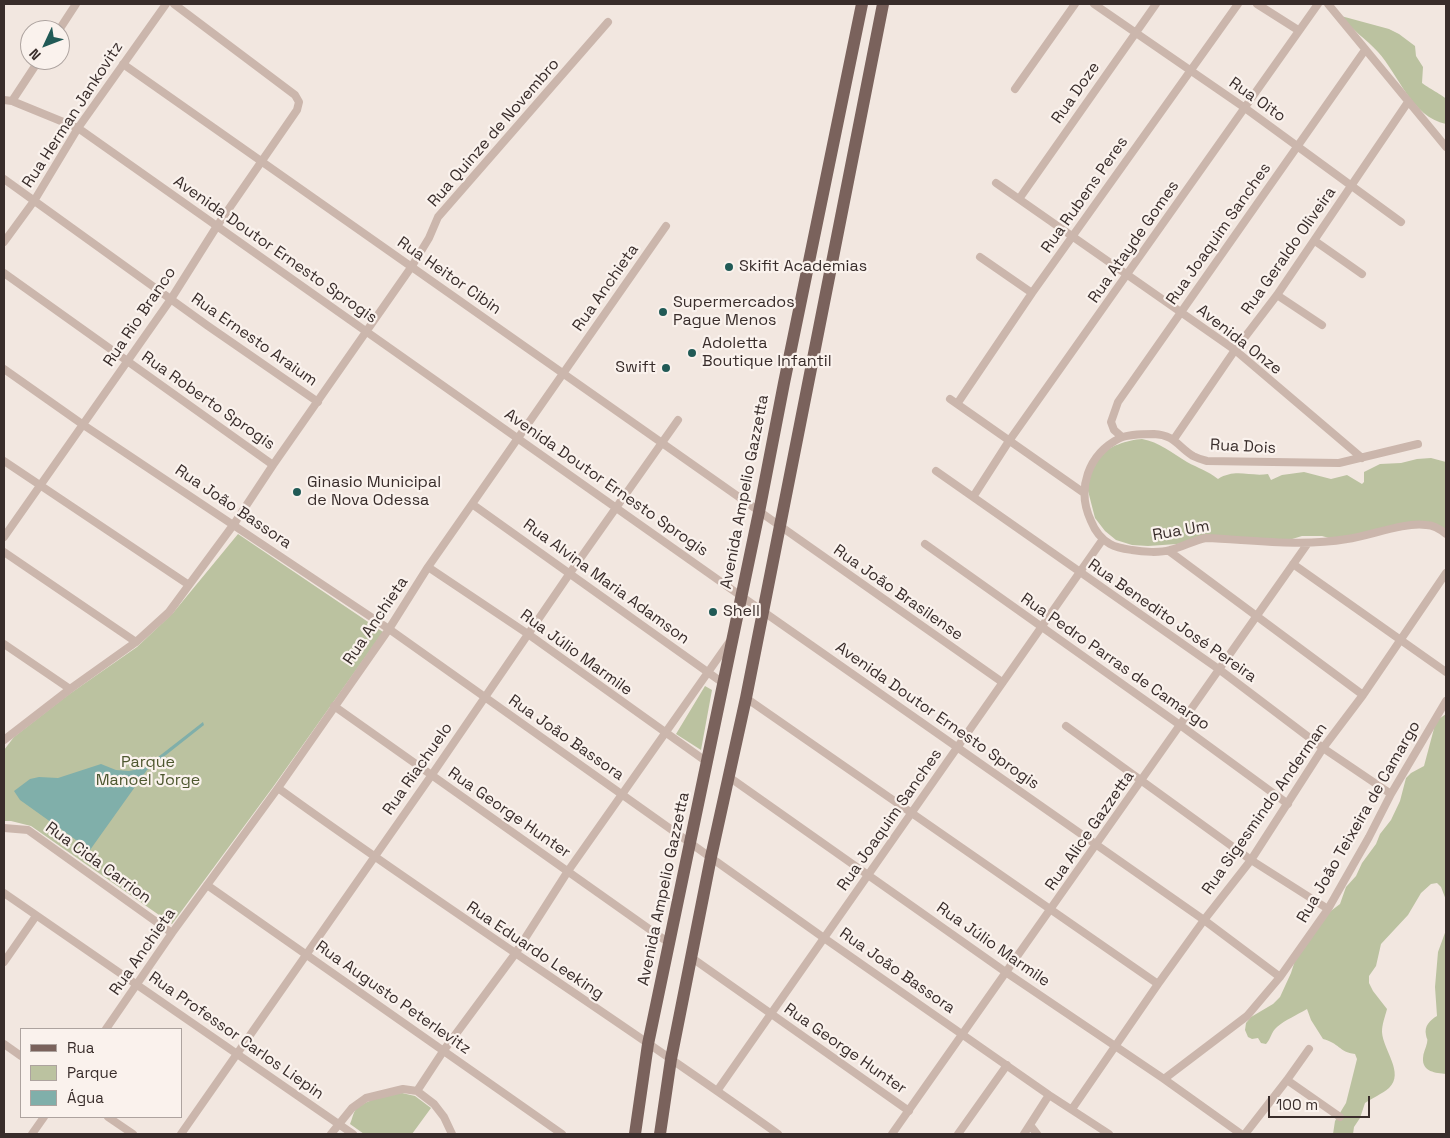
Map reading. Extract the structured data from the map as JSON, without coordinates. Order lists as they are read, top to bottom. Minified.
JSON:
{"streets":{"main road":["Avenida Ampelio Gazzetta"],"street":["Rua Doze","Rua Oito","Rua Herman Jankovitz","Rua Quinze de Novembro","Rua Rubens Peres","Rua Joaquim Sanches","Rua Atayde Gomes","Avenida Doutor Ernesto Sprogis","Rua Geraldo Oliveira","Rua Heitor Cibin","Rua Anchieta","Rua Rio Branco","Rua Ernesto Araium","Avenida Onze","Rua Roberto Sprogis","Rua Dois","Rua João Bassora","Rua Um","Rua Alvina Maria Adamson","Rua João Brasilense","Rua Benedito José Pereira","Rua Júlio Marmile","Rua Pedro Parras de Camargo","Rua Riachuelo","Rua Sigesmindo Anderman","Rua George Hunter","Rua João Teixeira de Camargo","Rua Alice Gazzetta","Rua Cida Carrion","Rua Eduardo Leeking","Rua Augusto Peterlevitz","Rua Professor Carlos Liepin"]},"crossings":[["Rua Doze","Rua Oito"],["Rua Doze","Avenida Onze"],["Rua Oito","Rua Rubens Peres"],["Rua Oito","Rua Joaquim Sanches"],["Rua Oito","Rua Atayde Gomes"],["Rua Oito","Rua Geraldo Oliveira"],["Rua Herman Jankovitz","Avenida Doutor Ernesto Sprogis"],["Rua Herman Jankovitz","Rua Heitor Cibin"],["Rua Herman Jankovitz","Rua Ernesto Araium"],["Rua Quinze de Novembro","Avenida Doutor Ernesto Sprogis"],["Rua Quinze de Novembro","Rua Heitor Cibin"],["Rua Quinze de Novembro","Rua Ernesto Araium"],["Rua Quinze de Novembro","Rua Roberto Sprogis"],["Rua Quinze de Novembro","Rua João Bassora"],["Rua Rubens Peres","Avenida Onze"],["Rua Joaquim Sanches","Avenida Doutor Ernesto Sprogis"],["Rua Joaquim Sanches","Avenida Onze"],["Rua Joaquim Sanches","Rua Dois"],["Rua Joaquim Sanches","Rua João Bassora"],["Rua Joaquim Sanches","Rua Um"],["Rua Joaquim Sanches","Rua João Brasilense"],["Rua Joaquim Sanches","Rua Benedito José Pereira"],["Rua Joaquim Sanches","Rua Júlio Marmile"],["Rua Joaquim Sanches","Rua Pedro Parras de Camargo"],["Rua Joaquim Sanches","Rua George Hunter"],["Rua Joaquim Sanches","Rua Eduardo Leeking"],["Rua Atayde Gomes","Avenida Onze"],["Rua Atayde Gomes","Rua Benedito José Pereira"],["Avenida Doutor Ernesto Sprogis","Rua Anchieta"],["Avenida Doutor Ernesto Sprogis","Rua Rio Branco"],["Avenida Doutor Ernesto Sprogis","Avenida Ampelio Gazzetta"],["Avenida Doutor Ernesto Sprogis","Rua Riachuelo"],["Avenida Doutor Ernesto Sprogis","Rua Sigesmindo Anderman"],["Avenida Doutor Ernesto Sprogis","Rua João Teixeira de Camargo"],["Avenida Doutor Ernesto Sprogis","Rua Alice Gazzetta"],["Rua Geraldo Oliveira","Avenida Onze"],["Rua Geraldo Oliveira","Rua Dois"],["Rua Heitor Cibin","Rua Anchieta"],["Rua Heitor Cibin","Rua Rio Branco"],["Rua Heitor Cibin","Avenida Ampelio Gazzetta"],["Rua Heitor Cibin","Rua João Brasilense"],["Rua Heitor Cibin","Rua Riachuelo"],["Rua Anchieta","Rua João Bassora"],["Rua Anchieta","Rua Alvina Maria Adamson"],["Rua Anchieta","Rua Júlio Marmile"],["Rua Anchieta","Rua George Hunter"],["Rua Anchieta","Rua Cida Carrion"],["Rua Anchieta","Rua Eduardo Leeking"],["Rua Anchieta","Rua Augusto Peterlevitz"],["Rua Anchieta","Rua Professor Carlos Liepin"],["Rua Rio Branco","Rua Ernesto Araium"],["Rua Rio Branco","Rua Roberto Sprogis"],["Rua Rio Branco","Rua João Bassora"],["Avenida Onze","Rua Dois"],["Avenida Ampelio Gazzetta","Rua João Bassora"],["Avenida Ampelio Gazzetta","Rua Alvina Maria Adamson"],["Avenida Ampelio Gazzetta","Rua João Brasilense"],["Avenida Ampelio Gazzetta","Rua Júlio Marmile"],["Avenida Ampelio Gazzetta","Rua George Hunter"],["Avenida Ampelio Gazzetta","Rua Eduardo Leeking"],["Rua João Bassora","Rua Riachuelo"],["Rua João Bassora","Rua Sigesmindo Anderman"],["Rua João Bassora","Rua Alice Gazzetta"],["Rua Um","Rua Alice Gazzetta"],["Rua Alvina Maria Adamson","Rua Riachuelo"],["Rua Benedito José Pereira","Rua Sigesmindo Anderman"],["Rua Benedito José Pereira","Rua João Teixeira de Camargo"],["Rua Benedito José Pereira","Rua Alice Gazzetta"],["Rua Júlio Marmile","Rua Riachuelo"],["Rua Júlio Marmile","Rua Sigesmindo Anderman"],["Rua Júlio Marmile","Rua João Teixeira de Camargo"],["Rua Júlio Marmile","Rua Alice Gazzetta"],["Rua Pedro Parras de Camargo","Rua Sigesmindo Anderman"],["Rua Pedro Parras de Camargo","Rua Alice Gazzetta"],["Rua Riachuelo","Rua George Hunter"],["Rua Riachuelo","Rua Eduardo Leeking"],["Rua Riachuelo","Rua Augusto Peterlevitz"],["Rua Riachuelo","Rua Professor Carlos Liepin"],["Rua George Hunter","Rua Alice Gazzetta"]],"parks":["Parque Manoel Jorge"],"places":["Skifit Academias","Supermercados Pague Menos","Adoletta Boutique Infantil","Swift","Ginasio Municipal de Nova Odessa","Shell"],"legend":["Rua","Parque","Água"],"scale_bar":"100 m","north":"bottom left"}
